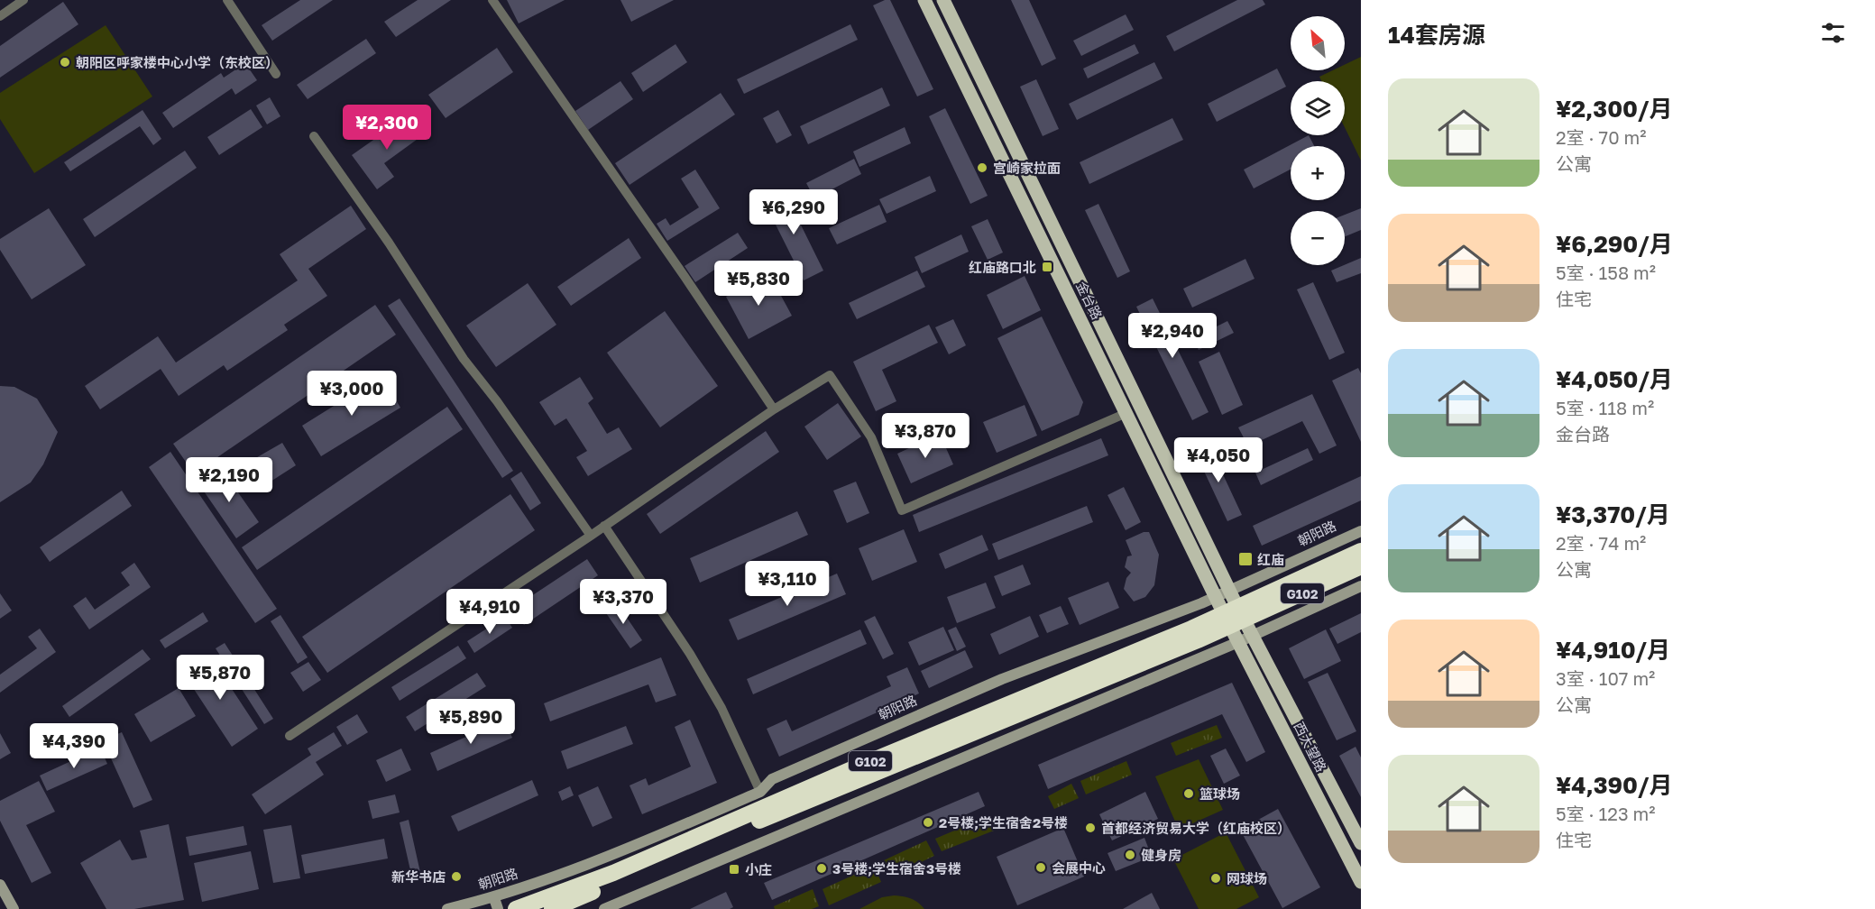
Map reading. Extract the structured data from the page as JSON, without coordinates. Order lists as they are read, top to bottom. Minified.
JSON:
{"streets":{"highway":["G102"],"main road":["金台路","西大望路"],"street":["朝阳路"]},"crossings":[["金台路","朝阳路"],["金台路","G102"],["金台路","西大望路"],["G102","西大望路"]],"places":{"other":["朝阳区呼家楼中心小学（东校区）","宫崎家拉面","篮球场","2号楼;学生宿舍2号楼","首都经济贸易大学（红庙校区）","健身房","会展中心","3号楼;学生宿舍3号楼","新华书店","网球场"],"transit":["红庙路口北","红庙","小庄"]},"north":"top left","page":{"heading":"14套房源","map_buttons":["+","−"],"list":[{"name":"¥2,300/月","note":"2室 · 70 m² · 公寓"},{"name":"¥6,290/月","note":"5室 · 158 m² · 住宅"},{"name":"¥4,050/月","note":"5室 · 118 m² · 金台路"},{"name":"¥3,370/月","note":"2室 · 74 m² · 公寓"},{"name":"¥4,910/月","note":"3室 · 107 m² · 公寓"},{"name":"¥4,390/月","note":"5室 · 123 m² · 住宅"}],"price":["¥2,300","¥6,290","¥5,830","¥2,940","¥3,000","¥3,870","¥4,050","¥2,190","¥3,110","¥3,370","¥4,910","¥5,870","¥5,890","¥4,390"]}}
